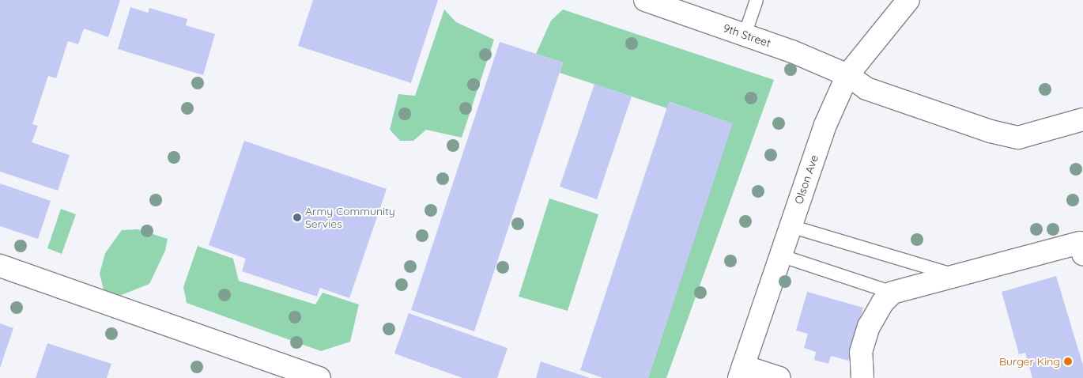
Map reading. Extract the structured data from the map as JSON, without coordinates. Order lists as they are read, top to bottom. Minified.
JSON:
{"streets":{"street":["9th Street","Olson Ave"]},"crossings":[["9th Street","Olson Ave"]],"places":["Army Community Servies","Burger King"]}
